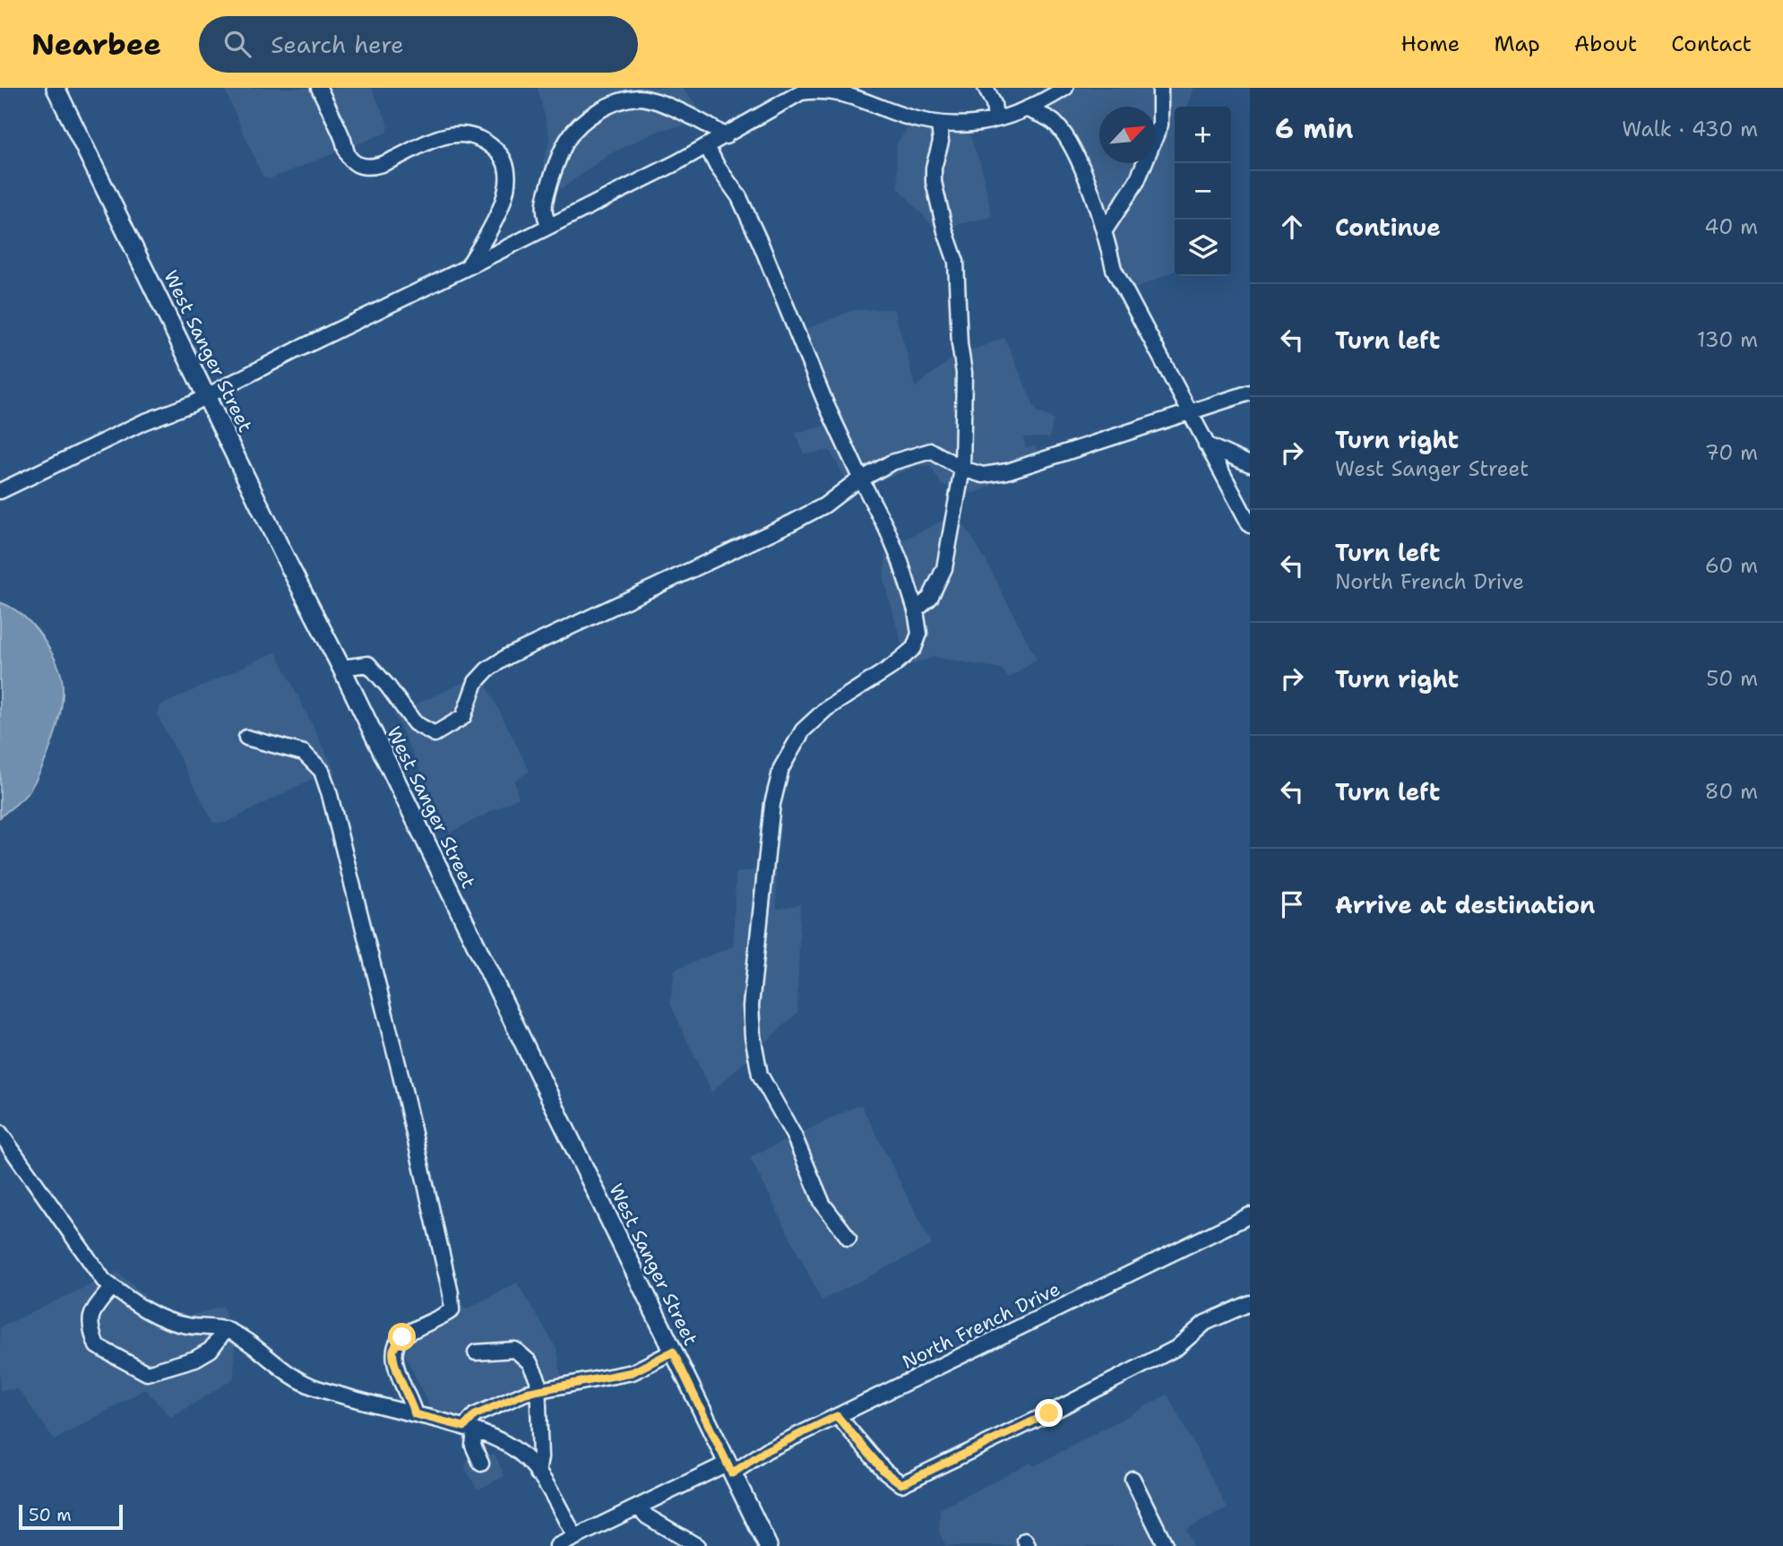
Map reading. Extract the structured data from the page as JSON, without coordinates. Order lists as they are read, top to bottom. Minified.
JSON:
{"streets":{"main road":["West Sanger Street"],"street":["North French Drive"]},"crossings":[["West Sanger Street","North French Drive"]],"scale_bar":"50 m","north":"top right","page":{"header":"Nearbee","search":"Search here","nav":["Home","Map","About","Contact"],"heading":["6 min","Walk · 430 m"],"map_buttons":["+","−"],"list":[["Continue","40 m"],["Turn left","130 m"],["Turn right","West Sanger Street","70 m"],["Turn left","North French Drive","60 m"],["Turn right","50 m"],["Turn left","80 m"],"Arrive at destination"],"scale":"50 m"}}
